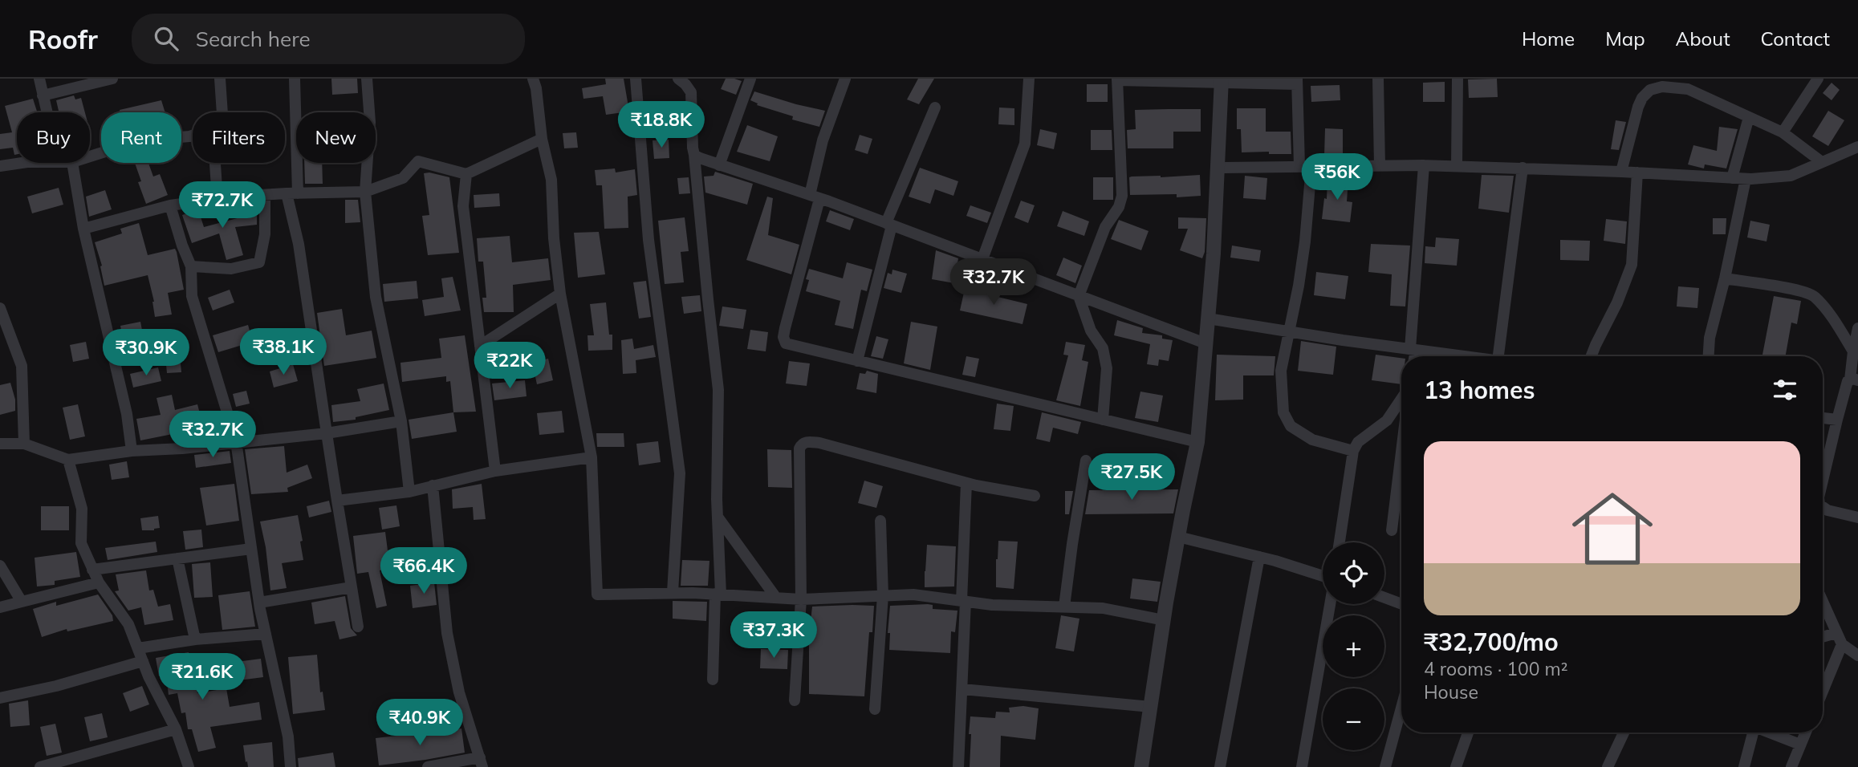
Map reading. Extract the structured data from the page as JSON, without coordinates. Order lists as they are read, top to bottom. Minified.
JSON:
{"page":{"header":"Roofr","search":"Search here","nav":["Home","Map","About","Contact"],"price":["₹18.8K","₹56K","₹72.7K","₹32.7K","₹38.1K","₹30.9K","₹22K","₹32.7K","₹27.5K","₹66.4K","₹37.3K","₹21.6K","₹40.9K"],"chip":["Buy","Rent","Filters","New"],"heading":"13 homes","list":[{"name":"₹32,700/mo","note":"4 rooms · 100 m² · House"}],"map_buttons":["+","−"]}}
